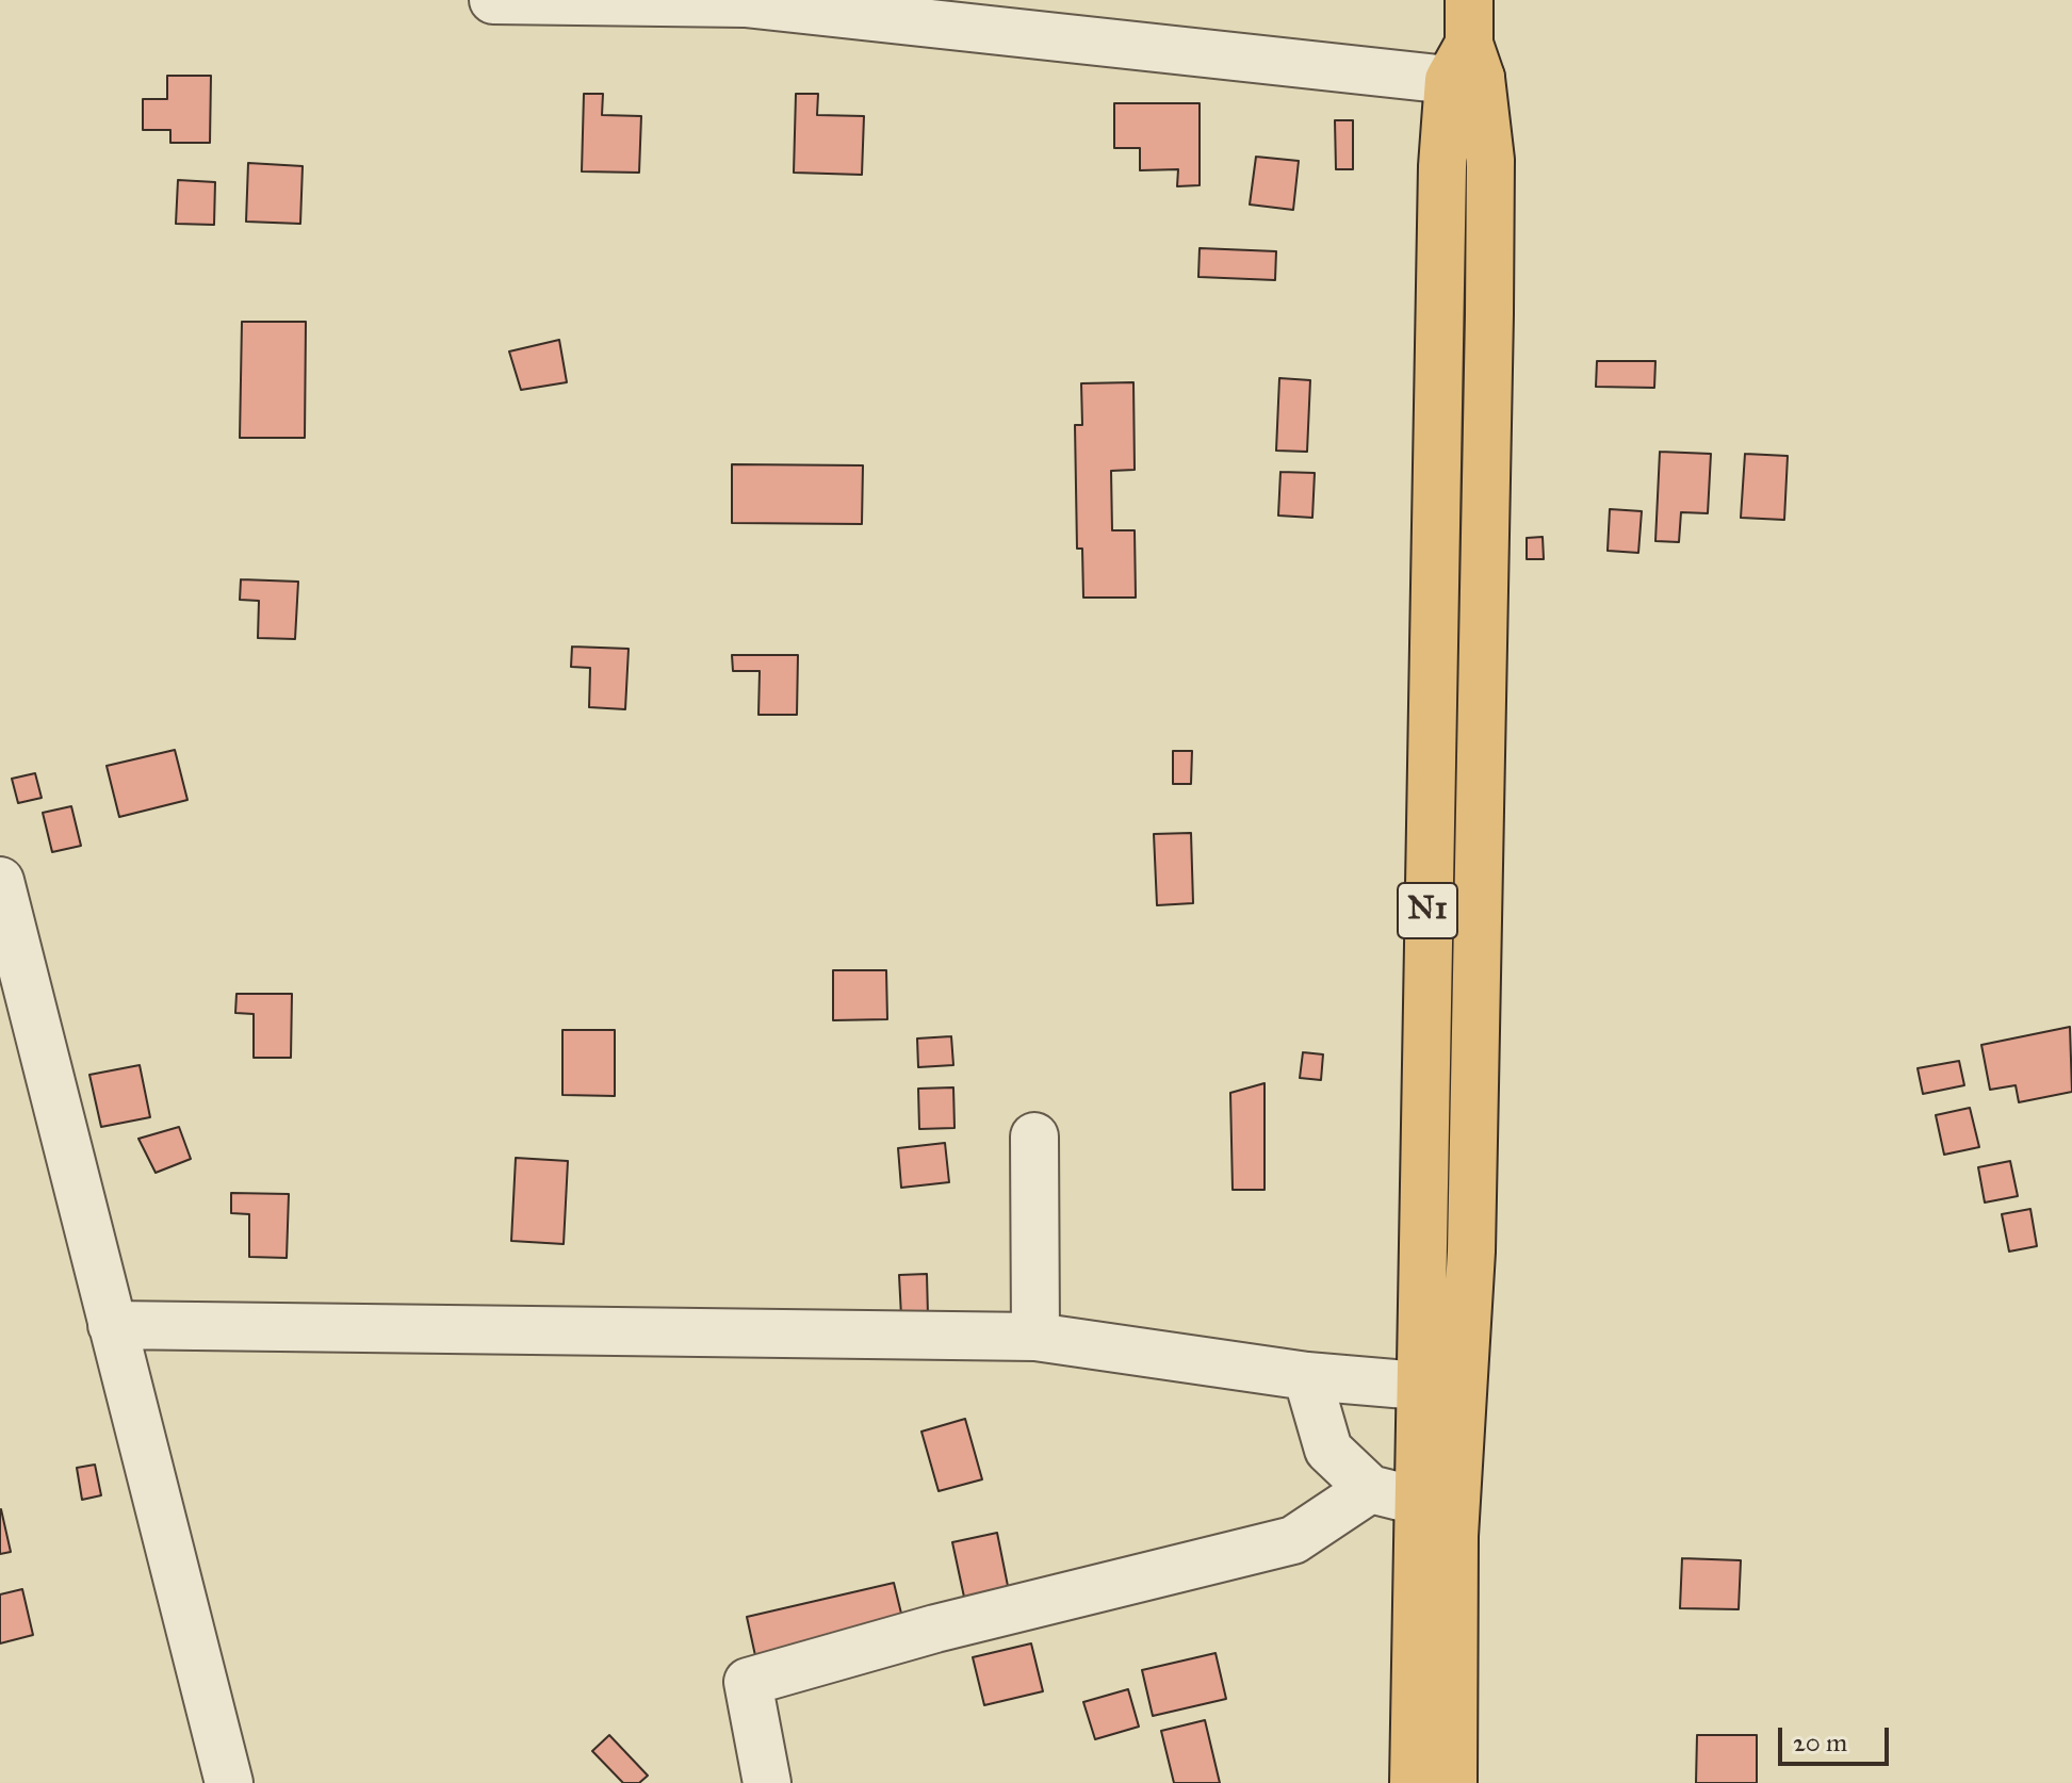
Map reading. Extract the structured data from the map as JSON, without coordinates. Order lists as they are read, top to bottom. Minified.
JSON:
{"streets":{"main road":["N1"]},"scale_bar":"20 m"}
